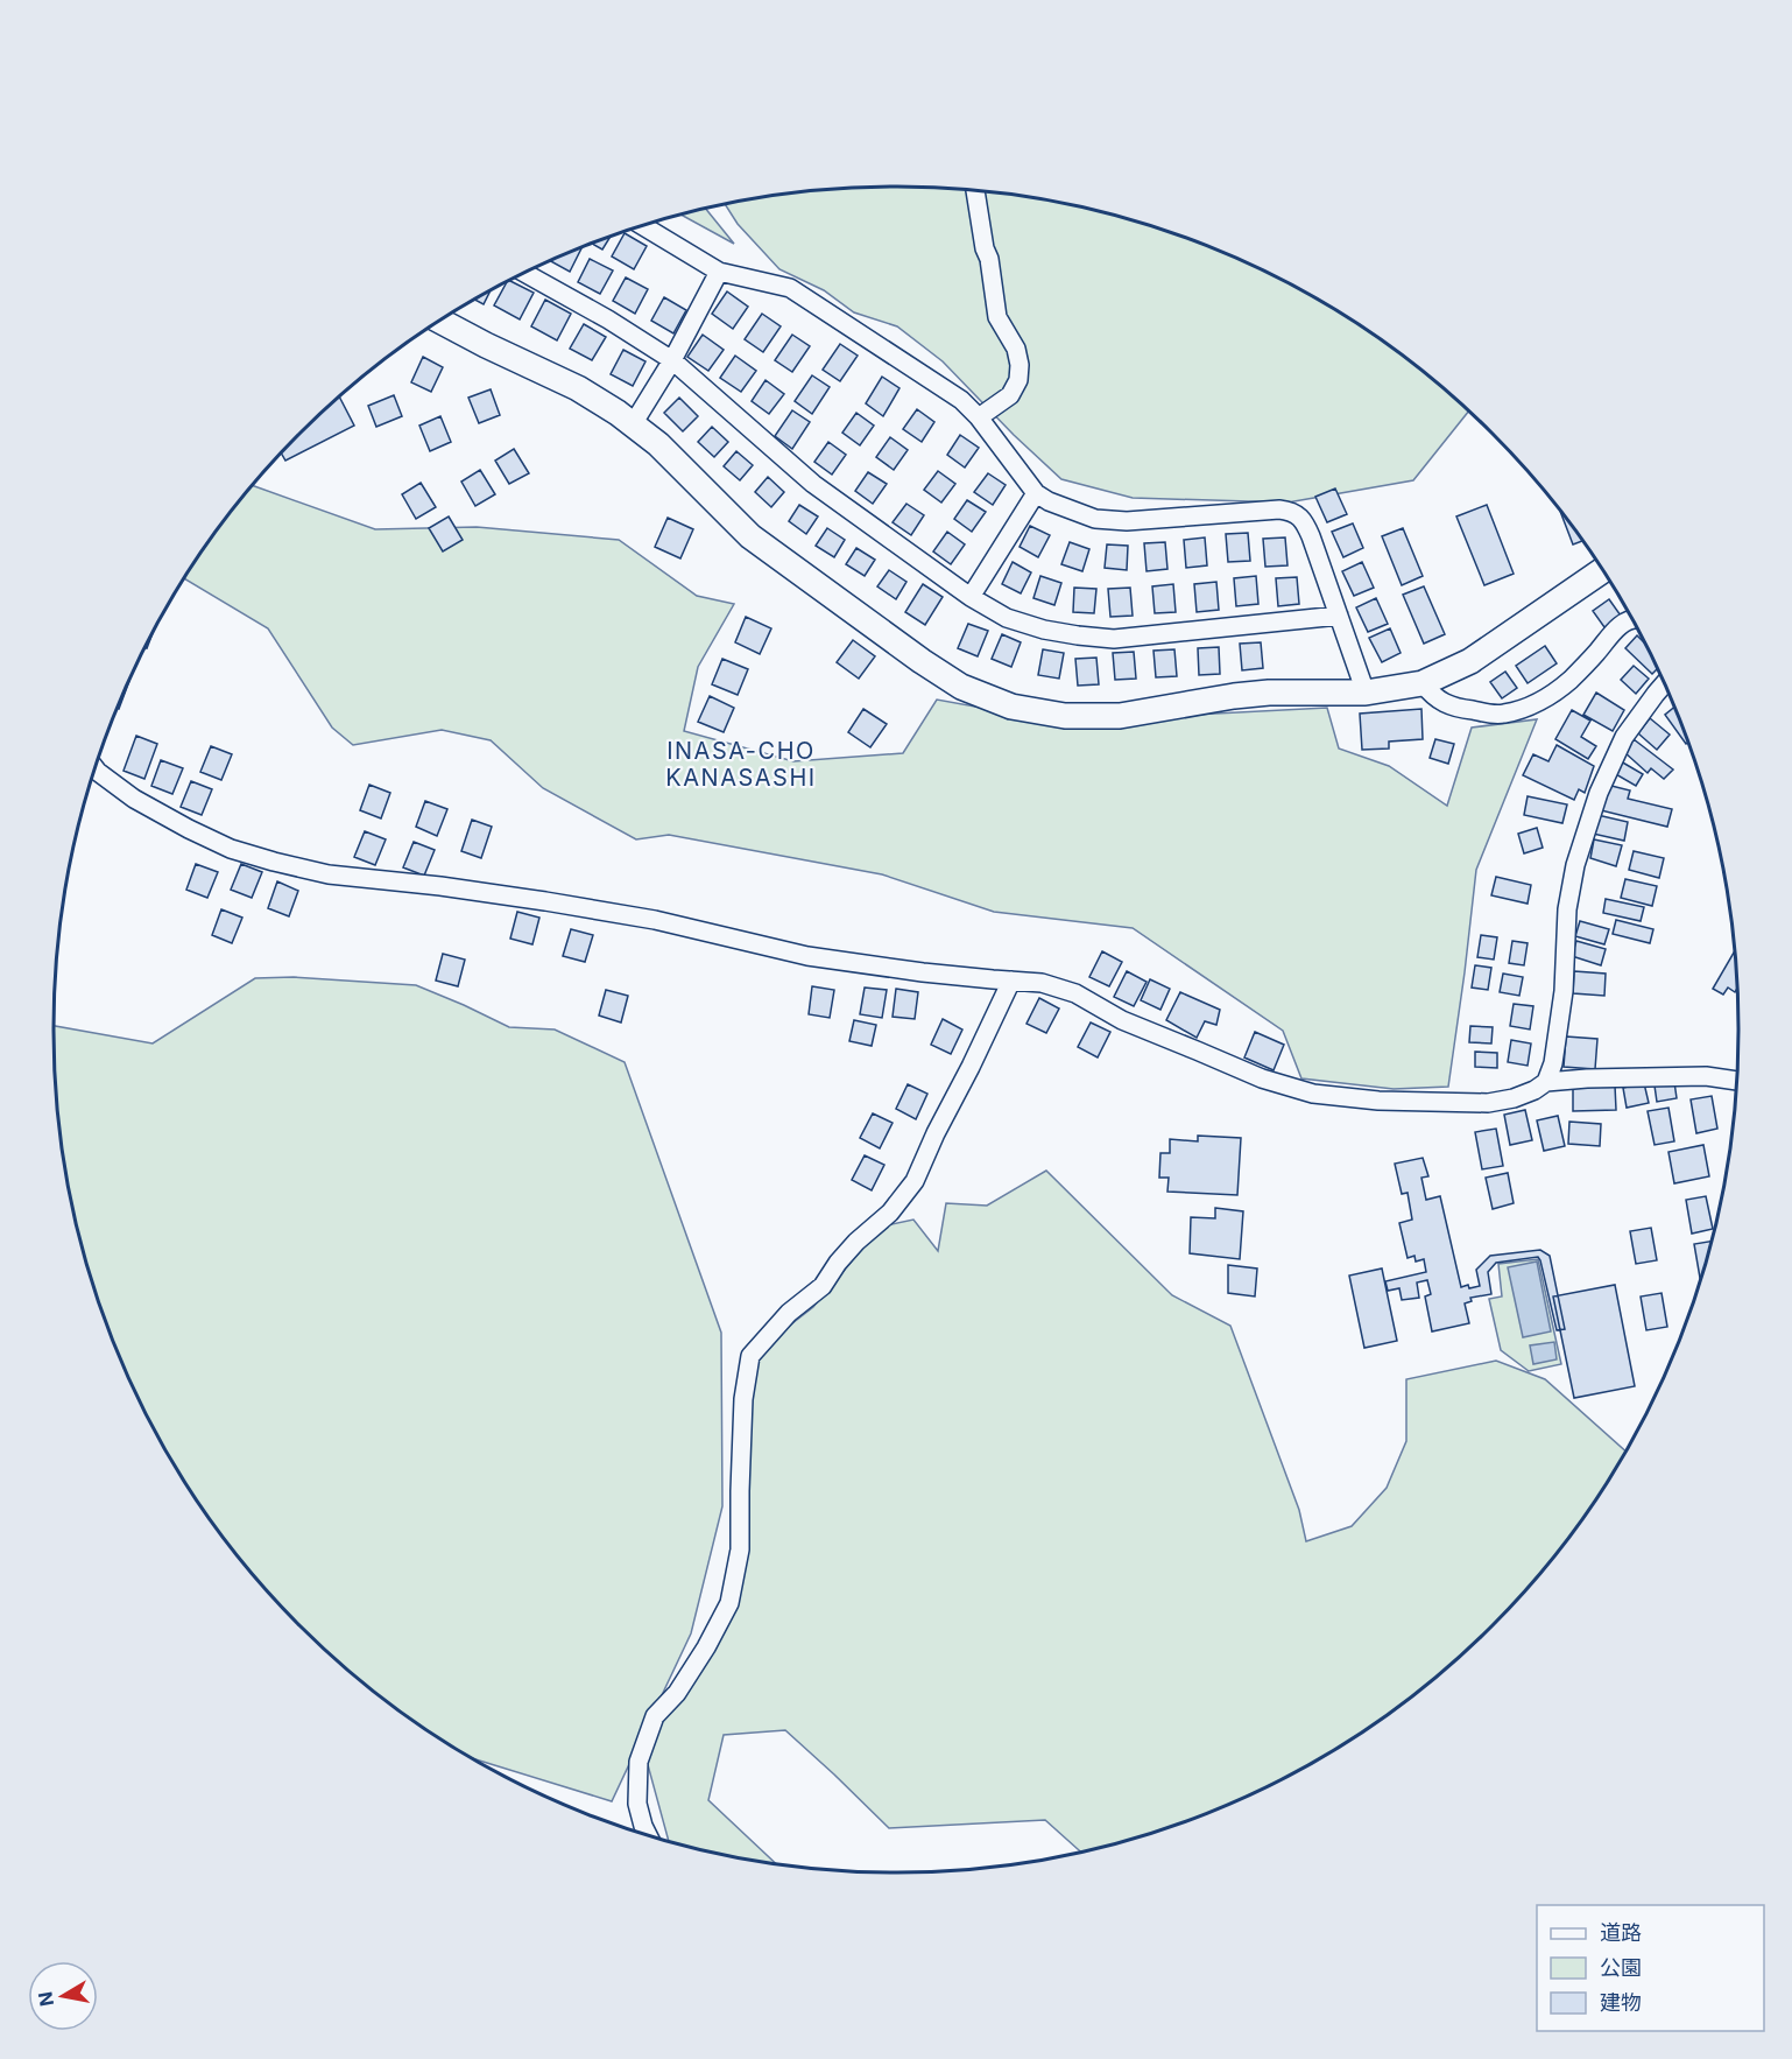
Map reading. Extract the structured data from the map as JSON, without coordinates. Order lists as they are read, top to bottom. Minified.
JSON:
{"districts":["INASA-CHO KANASASHI"],"legend":["道路","公園","建物"],"north":"left"}
